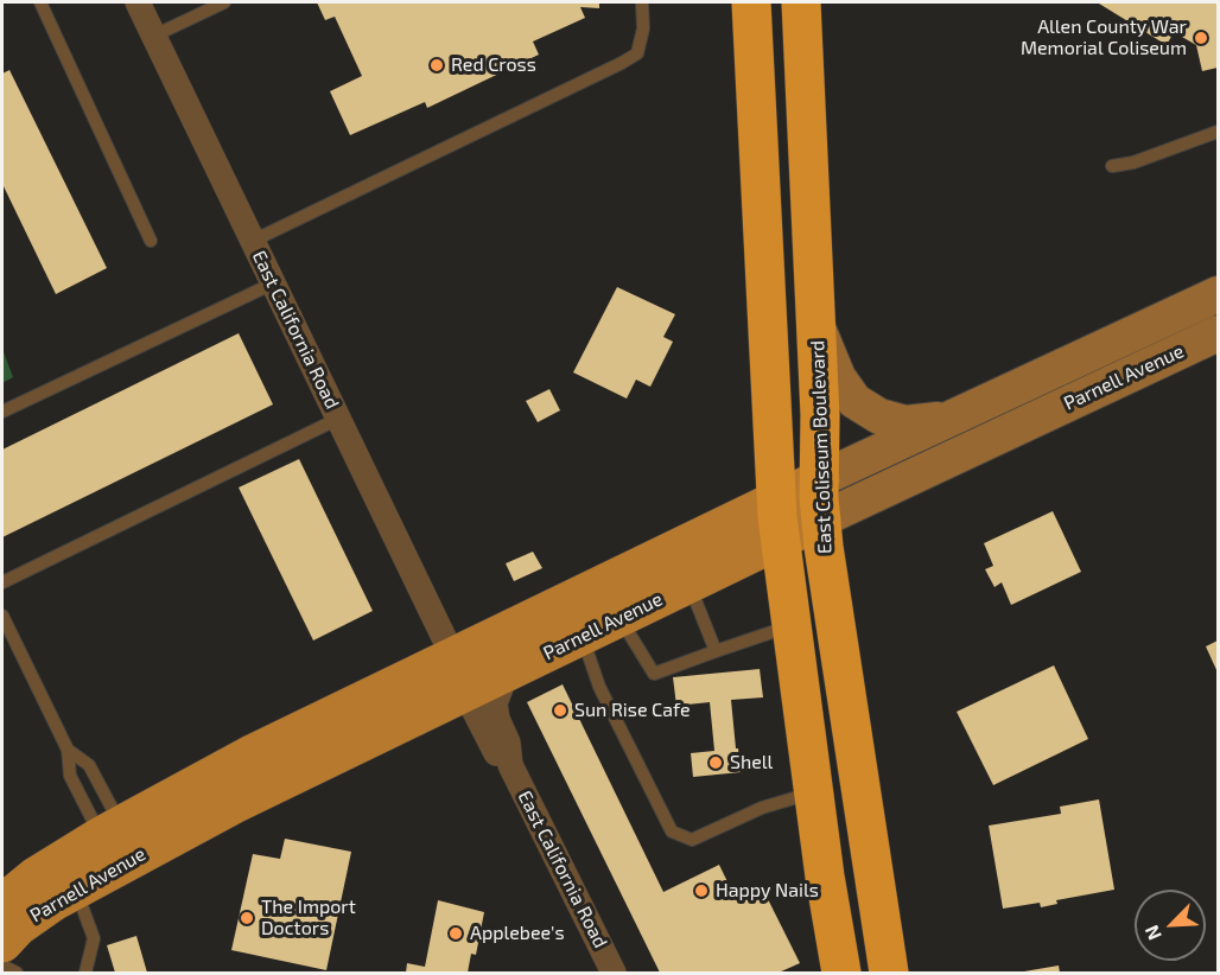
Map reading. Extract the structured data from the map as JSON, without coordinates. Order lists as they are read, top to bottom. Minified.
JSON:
{"streets":{"highway":["East Coliseum Boulevard"],"main road":["Parnell Avenue"],"street":["East California Road"]},"crossings":[["East California Road","Parnell Avenue"],["Parnell Avenue","East Coliseum Boulevard"]],"places":["Allen County War Memorial Coliseum","Red Cross","Sun Rise Cafe","Shell","Happy Nails","The Import Doctors","Applebee's"],"north":"bottom left"}
